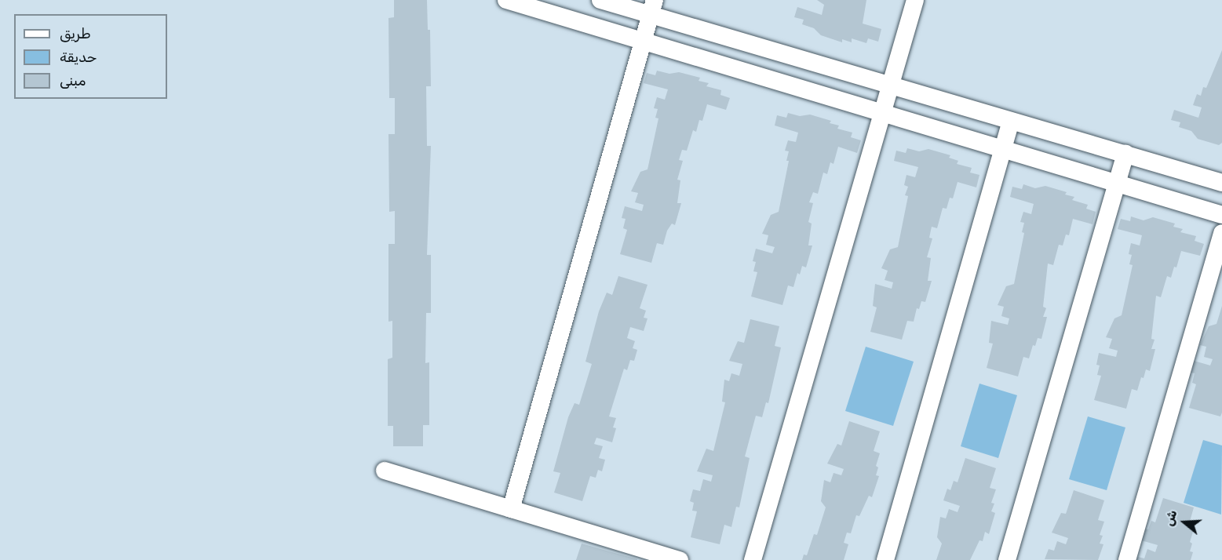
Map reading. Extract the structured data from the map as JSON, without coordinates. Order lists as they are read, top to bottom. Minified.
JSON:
{"legend":["طريق","حديقة","مبنى"],"north":"left"}
